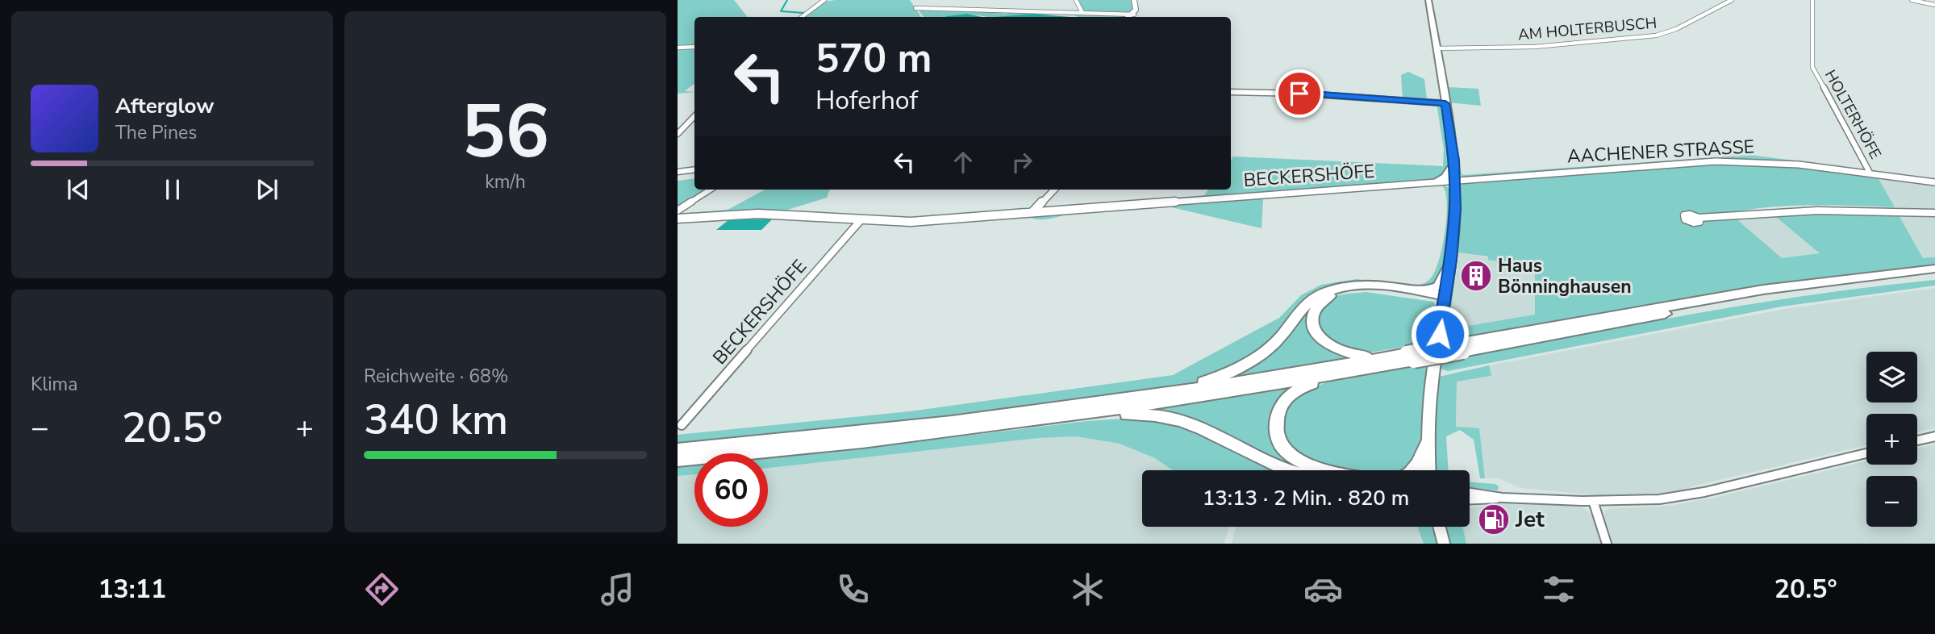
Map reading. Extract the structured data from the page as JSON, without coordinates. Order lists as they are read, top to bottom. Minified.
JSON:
{"streets":{"street":["AM HOLTERBUSCH","HOLTERHÖFE","AACHENER STRASSE","BECKERSHÖFE"]},"crossings":[["HOLTERHÖFE","AACHENER STRASSE"],["AACHENER STRASSE","BECKERSHÖFE"]],"places":{"building":["Haus Bönninghausen"],"fuel station":["Jet"]},"page":{"tile":[["56","km/h"],"Klima",["Reichweite · 68%","340 km"]],"turn":["570 m","Hoferhof"],"song":["Afterglow","The Pines"],"map_buttons":["+","−"],"heat":["−","20.5°","+"],"limit":"60","trip":"13:13 · 2 Min. · 820 m","tabs":["13:11","20.5°"]}}
